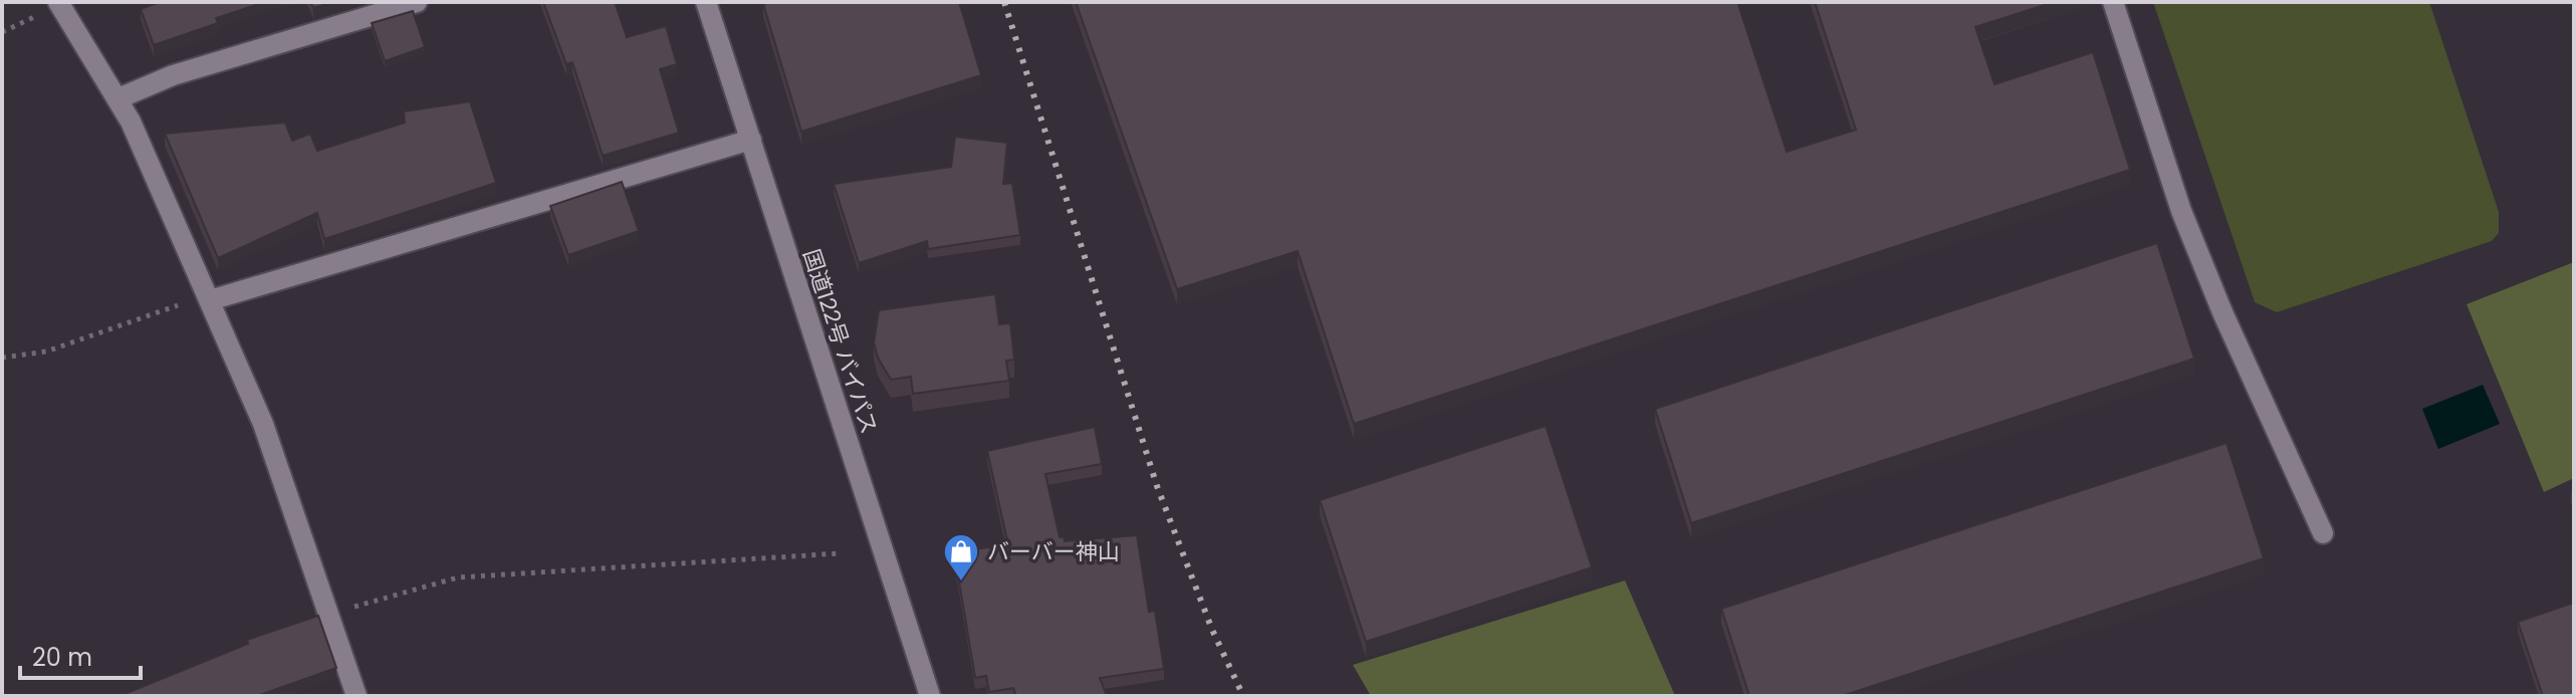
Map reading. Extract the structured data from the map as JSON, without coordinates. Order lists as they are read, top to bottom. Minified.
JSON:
{"streets":{"street":["国道122号 バイパス"]},"places":{"shop":["バーバー神山"]},"scale_bar":"20 m"}
